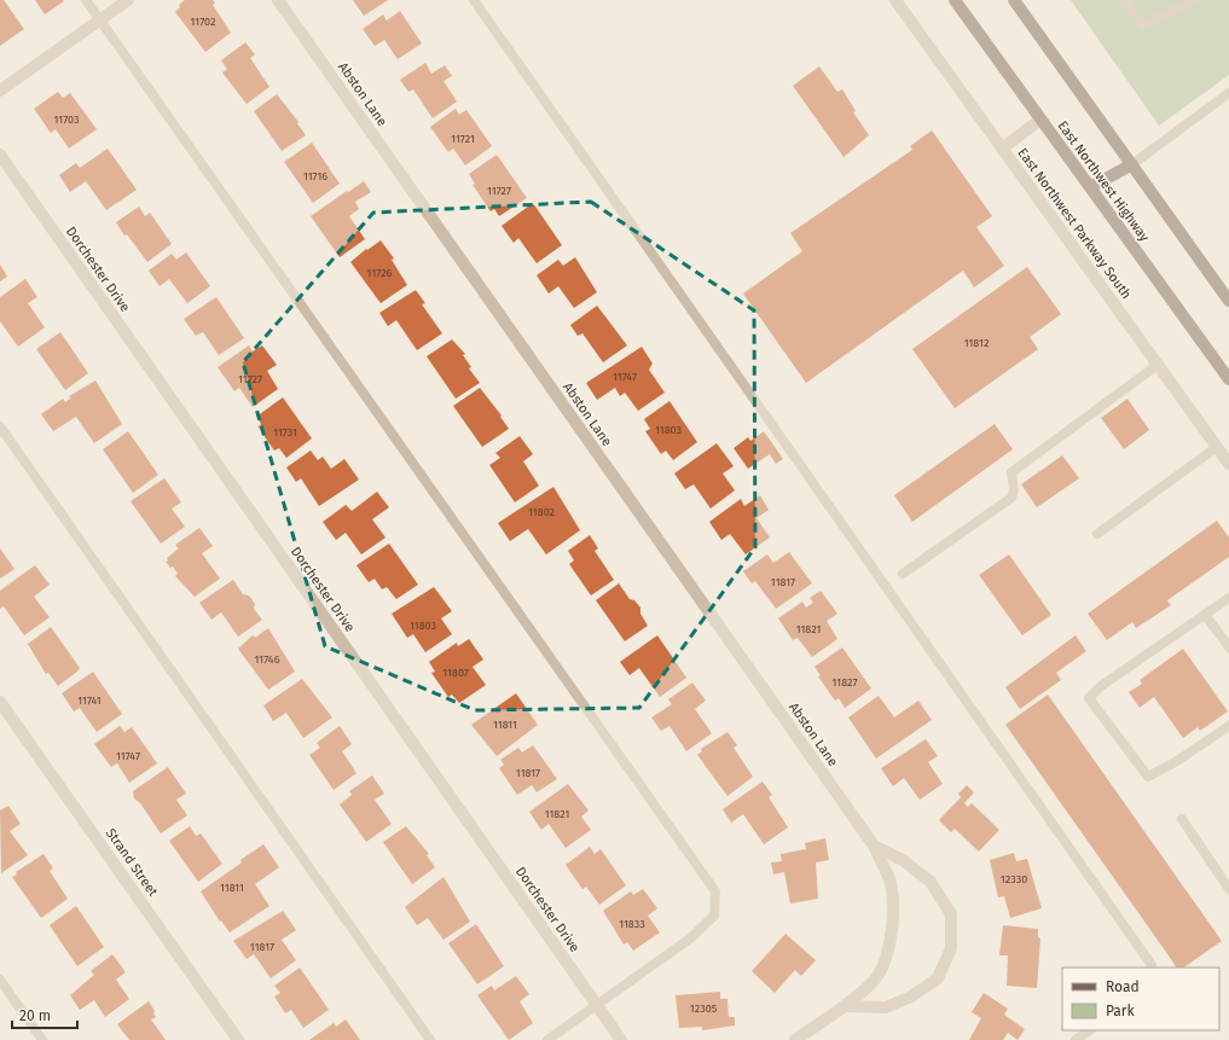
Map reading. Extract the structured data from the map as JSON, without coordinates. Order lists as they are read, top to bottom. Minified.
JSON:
{"streets":{"main road":["East Northwest Highway"],"street":["Abston Lane","East Northwest Parkway South","Dorchester Drive","Strand Street"]},"house_numbers":["11702","11703","11721","11716","11727","11726","11812","11747","11727","11803","11731","11802","11817","11803","11821","11746","11807","11827","11741","11811","11747","11817","11821","12330","11811","11833","11817","12305"],"legend":["Road","Park"],"scale_bar":"20 m"}
